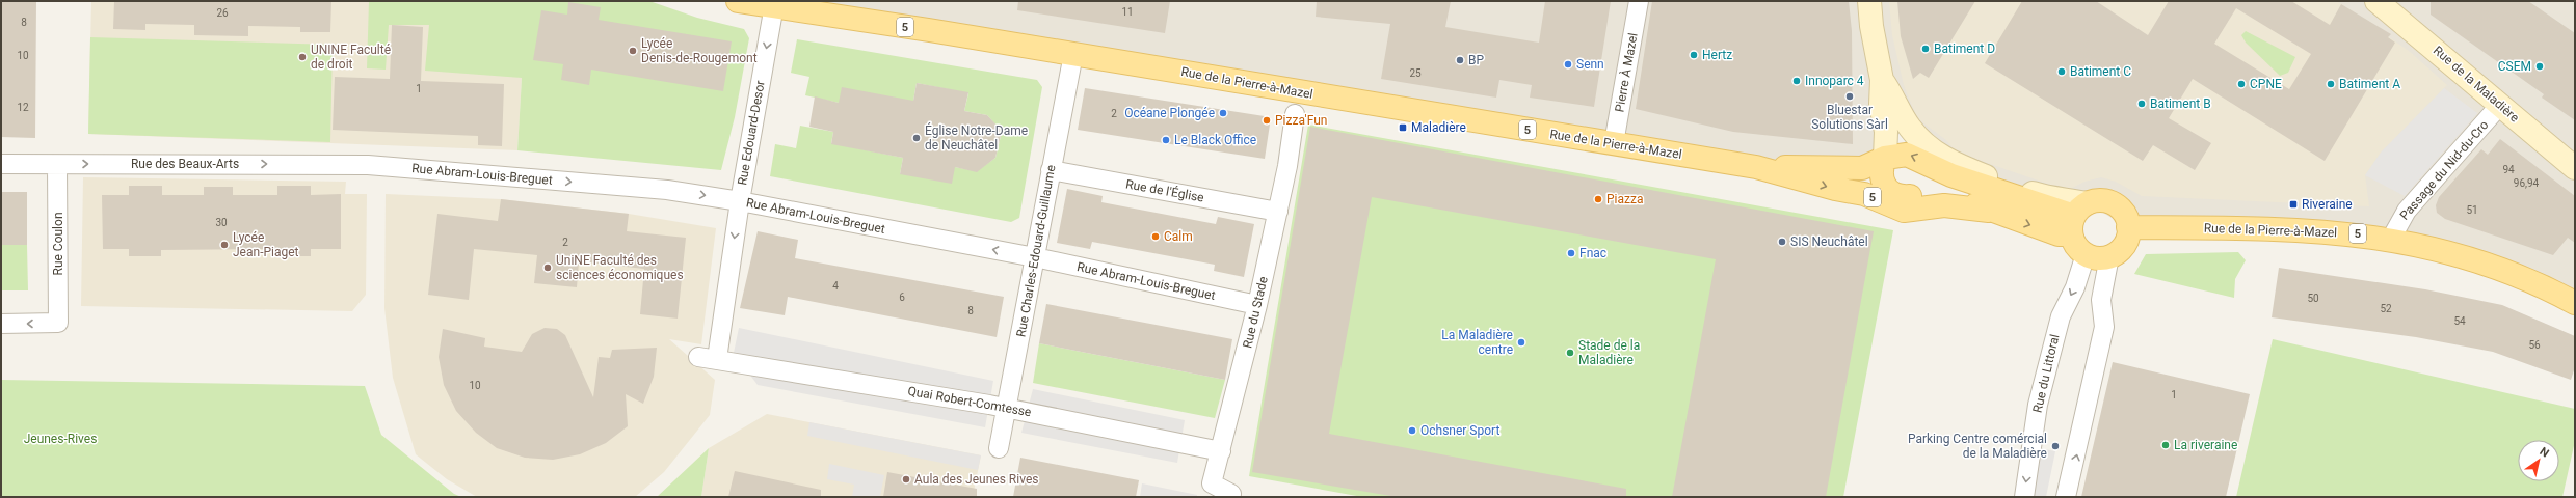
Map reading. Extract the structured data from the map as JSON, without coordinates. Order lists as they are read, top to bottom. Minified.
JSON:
{"streets":{"main road":["5","Rue de la Pierre-à-Mazel"],"street":["Pierre À Mazel","Rue de la Maladière","Rue Edouard-Desor","Rue des Beaux-Arts","Passage du Nid-du-Cro","Rue Abram-Louis-Breguet","Rue de l'Église","Rue Coulon","Rue Charles-Edouard-Guillaume","Rue du Stade","Rue du Littoral","Quai Robert-Comtesse"]},"crossings":[["Pierre À Mazel","Rue de la Pierre-à-Mazel"],["Rue de la Pierre-à-Mazel","Rue Edouard-Desor"],["Rue de la Pierre-à-Mazel","Passage du Nid-du-Cro"],["Rue de la Pierre-à-Mazel","Rue Charles-Edouard-Guillaume"],["Rue de la Pierre-à-Mazel","Rue du Littoral"],["Rue de la Maladière","Passage du Nid-du-Cro"],["Rue Edouard-Desor","Rue Abram-Louis-Breguet"],["Rue Edouard-Desor","Quai Robert-Comtesse"],["Rue des Beaux-Arts","Rue Abram-Louis-Breguet"],["Rue des Beaux-Arts","Rue Coulon"],["Rue Abram-Louis-Breguet","Rue Charles-Edouard-Guillaume"],["Rue Abram-Louis-Breguet","Rue du Stade"],["Rue de l'Église","Rue Charles-Edouard-Guillaume"],["Rue de l'Église","Rue du Stade"],["Rue Charles-Edouard-Guillaume","Quai Robert-Comtesse"],["Rue du Stade","Quai Robert-Comtesse"]],"one_way":["Rue Edouard-Desor","Rue des Beaux-Arts"],"parks":["Jeunes-Rives"],"places":{"other":["Batiment D","Lycée Denis-de-Rougemont","Hertz","UNINE Faculté de droit","BP","Senn","CSEM","Batiment C","Innoparc 4","CPNE","Batiment A","Bluestar Solutions Sàrl","Batiment B","Océane Plongée","Pizza'Fun","Église Notre-Dame de Neuchâtel","Le Black Office","Piazza","Calm","SIS Neuchâtel","Lycée Jean-Piaget","Fnac","UniNE Faculté des sciences économiques","La Maladière centre","Stade de la Maladière","Ochsner Sport","La riveraine","Parking Centre comércial de la Maladière","Aula des Jeunes Rives"],"transit":["Maladière","Riveraine"]},"house_numbers":["11","26","8","10","25","1","12","2","94","96,94","51","30","2","4","6","50","52","8","54","56","10","1"],"north":"top right"}
